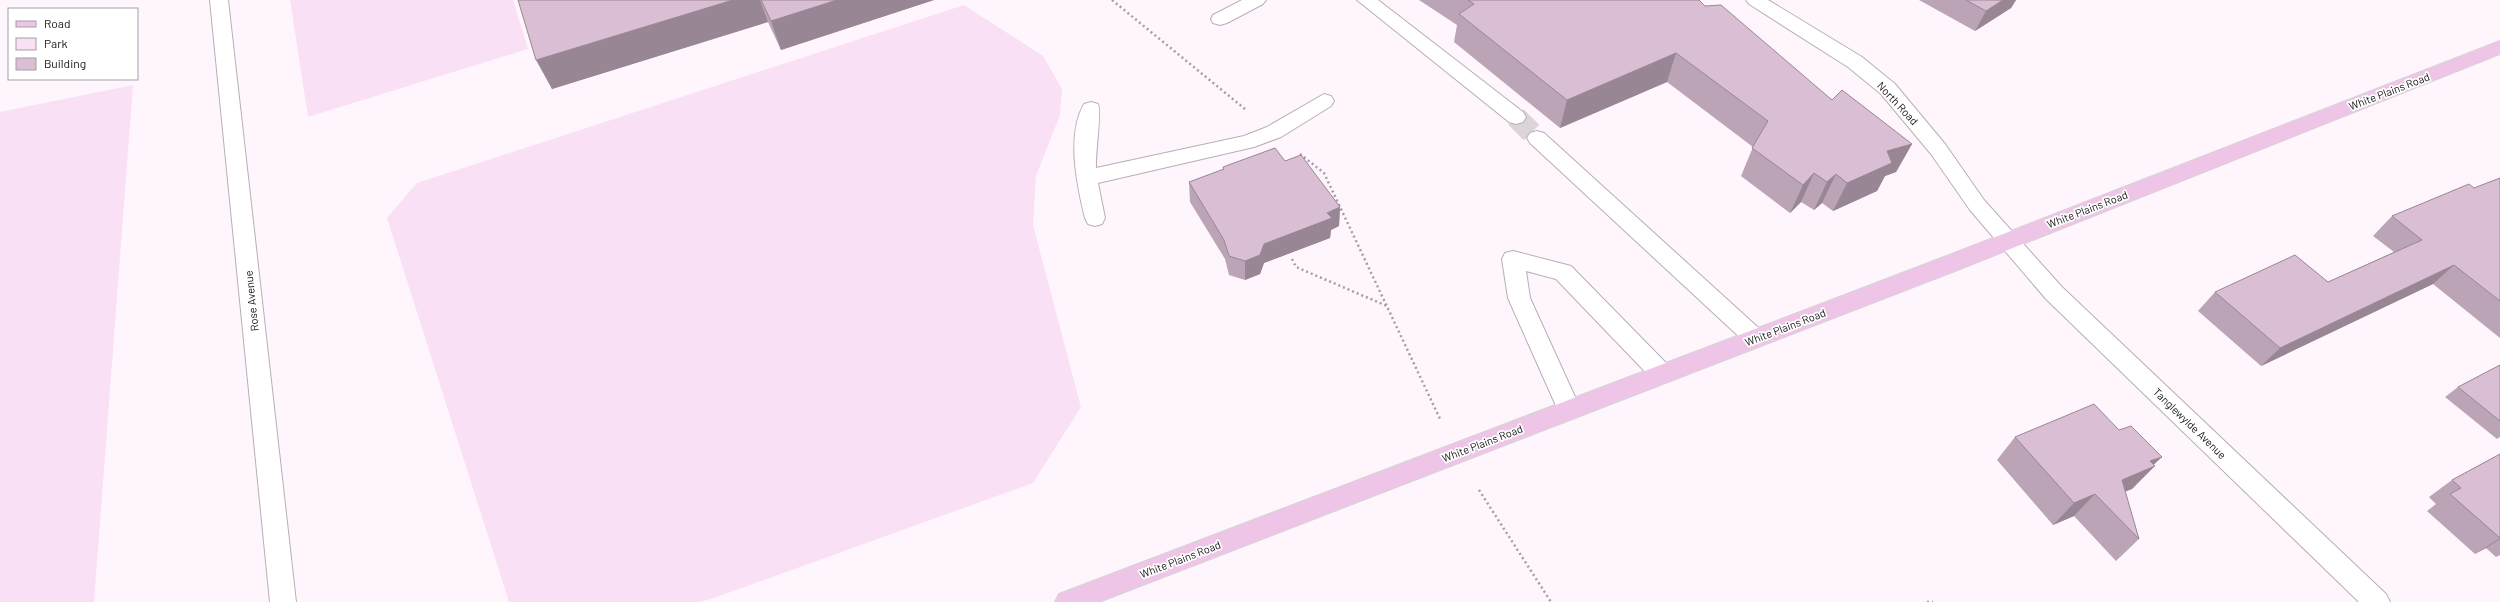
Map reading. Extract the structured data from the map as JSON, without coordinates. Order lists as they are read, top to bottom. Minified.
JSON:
{"streets":{"main road":["White Plains Road"],"street":["North Road","Rose Avenue","Tanglewylde Avenue"]},"crossings":[["White Plains Road","North Road"],["White Plains Road","Tanglewylde Avenue"],["North Road","Tanglewylde Avenue"]],"legend":["Road","Park","Building"]}
